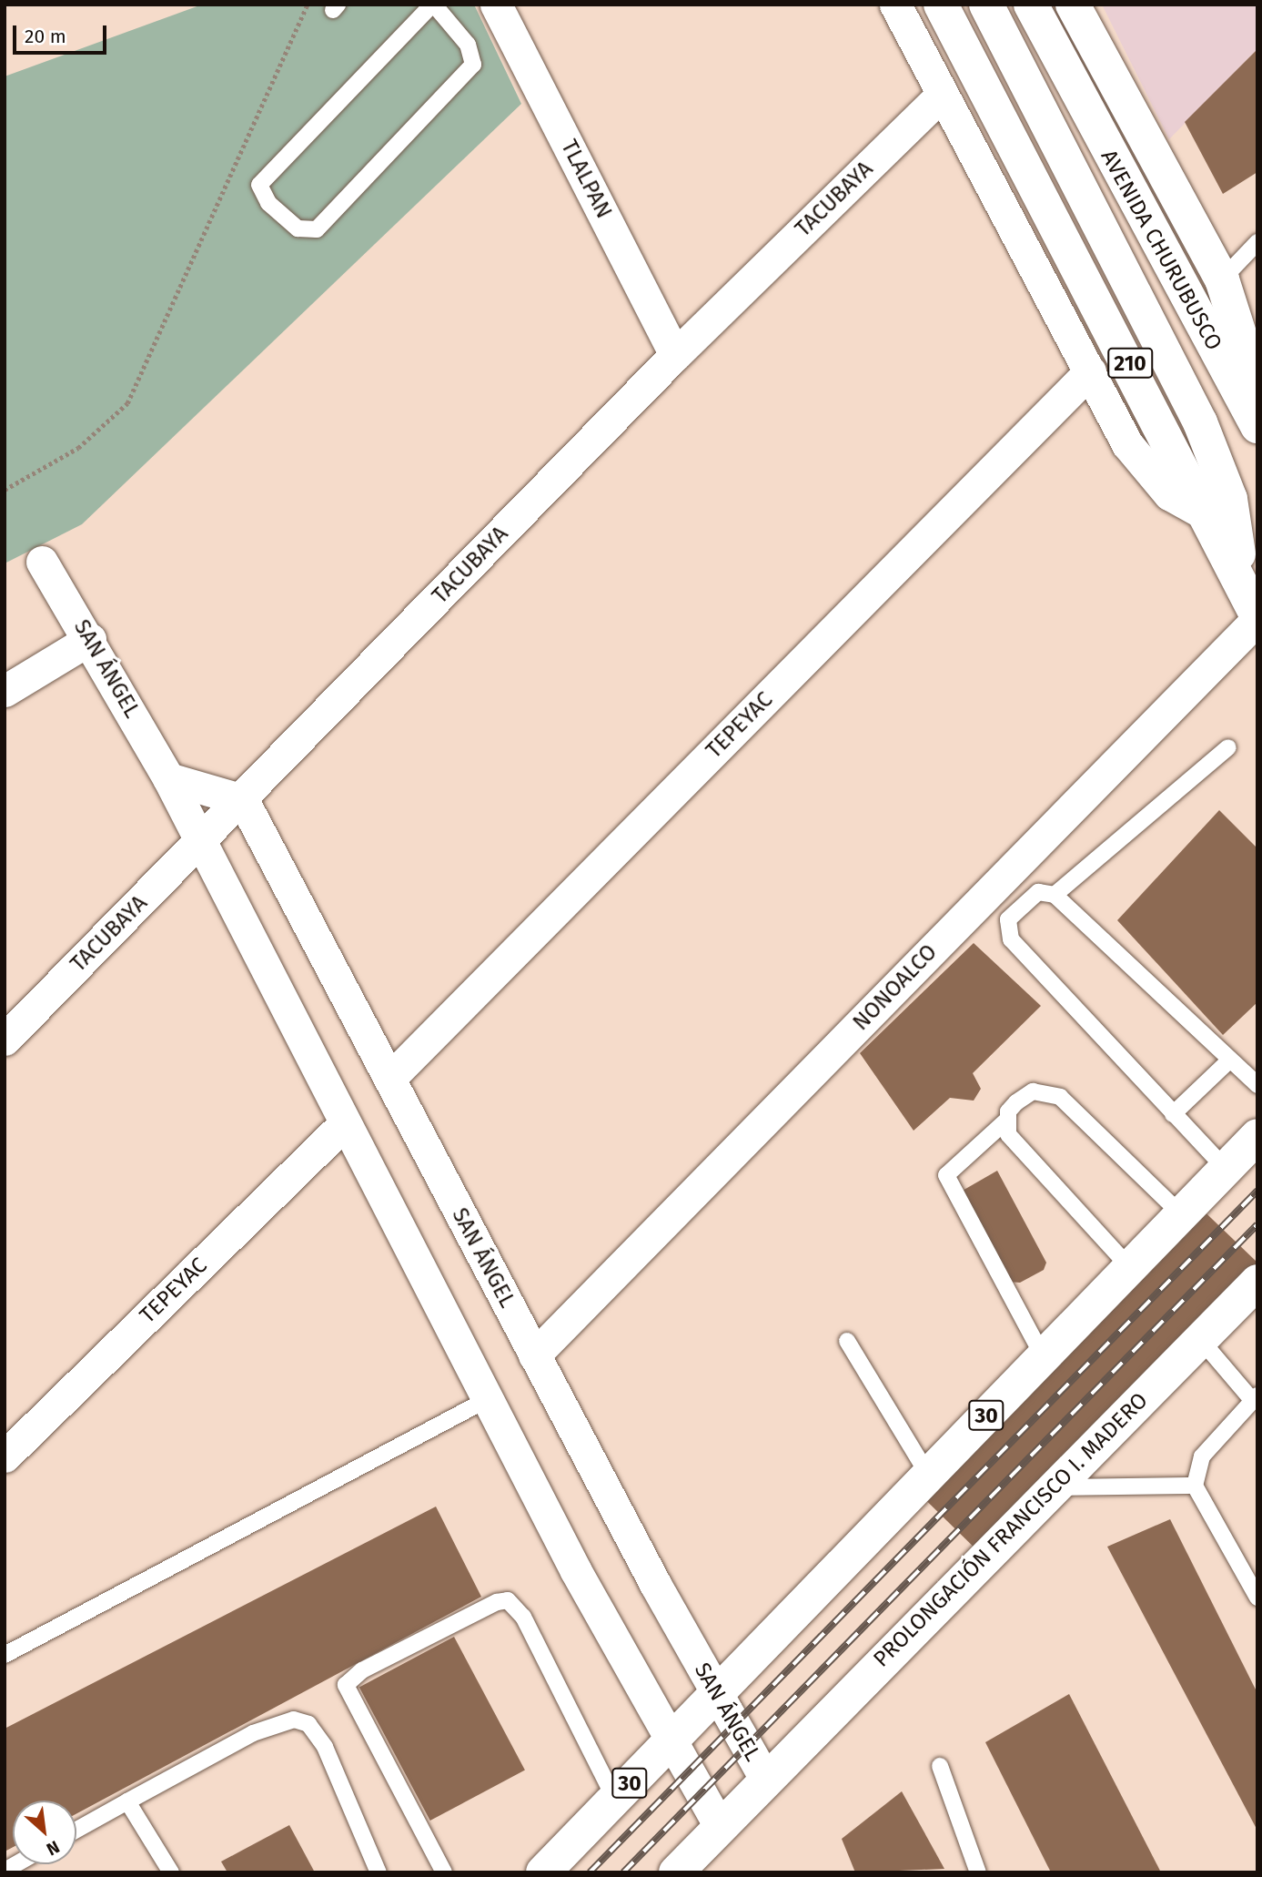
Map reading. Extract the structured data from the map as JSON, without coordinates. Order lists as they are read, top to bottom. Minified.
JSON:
{"streets":{"highway":["AVENIDA CHURUBUSCO","210","30","PROLONGACIÓN FRANCISCO I. MADERO"],"street":["TLALPAN","TACUBAYA","SAN ÁNGEL","TEPEYAC","NONOALCO"]},"crossings":[["TLALPAN","TACUBAYA"],["TACUBAYA","SAN ÁNGEL"],["210","NONOALCO"],["SAN ÁNGEL","TEPEYAC"],["SAN ÁNGEL","NONOALCO"],["SAN ÁNGEL","30"],["SAN ÁNGEL","PROLONGACIÓN FRANCISCO I. MADERO"]],"scale_bar":"20 m","north":"bottom right"}
